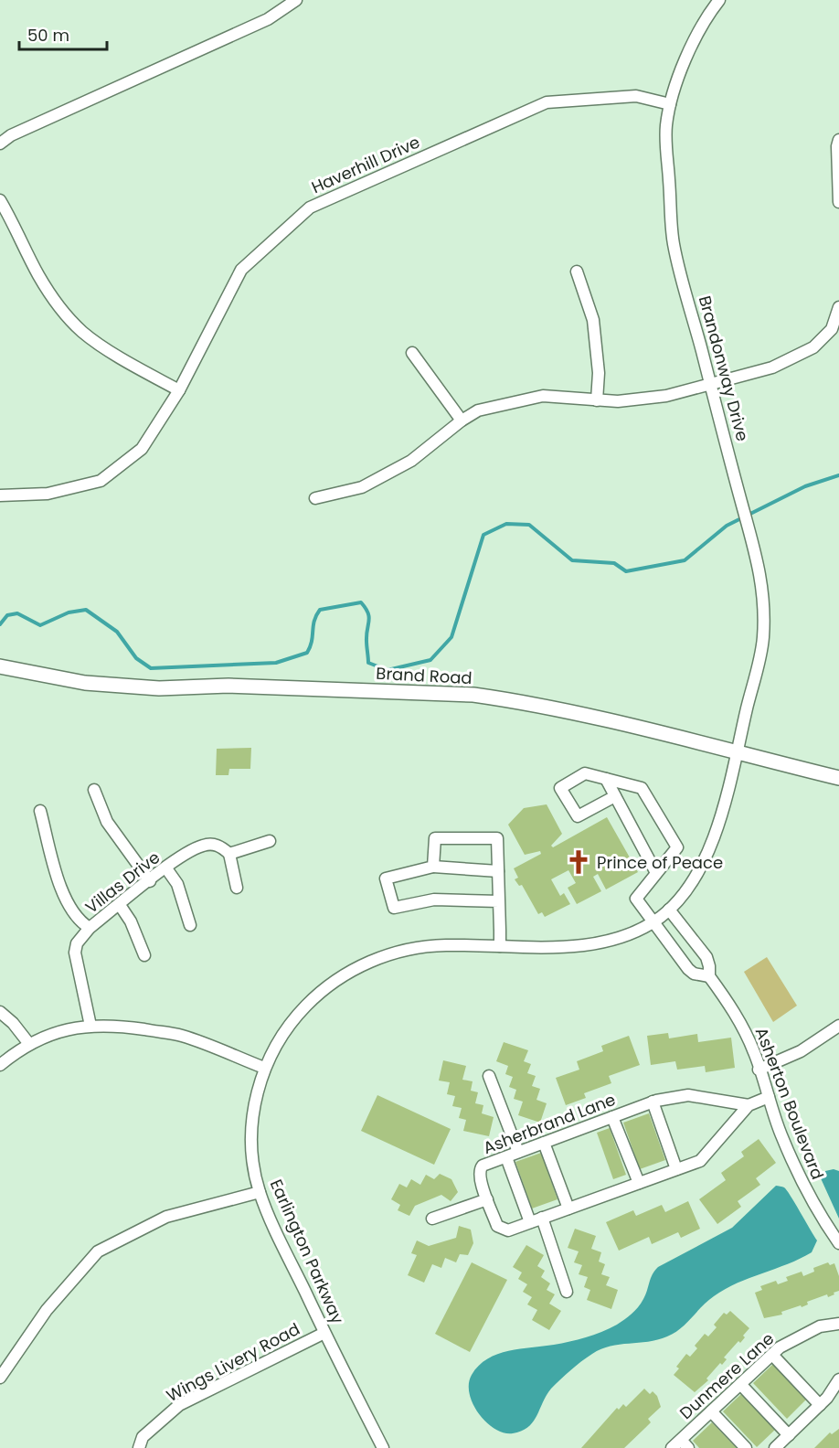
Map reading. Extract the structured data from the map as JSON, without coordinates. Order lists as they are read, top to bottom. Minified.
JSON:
{"streets":{"main road":["Brand Road"],"street":["Haverhill Drive","Brandonway Drive","Villas Drive","Asherton Boulevard","Asherbrand Lane","Earlington Parkway","Wings Livery Road","Dunmere Lane"]},"crossings":[["Haverhill Drive","Brandonway Drive"],["Brandonway Drive","Brand Road"],["Brandonway Drive","Earlington Parkway"],["Brand Road","Earlington Parkway"],["Asherton Boulevard","Asherbrand Lane"],["Asherton Boulevard","Earlington Parkway"],["Earlington Parkway","Wings Livery Road"]],"places":{"church":["Prince of Peace"]},"scale_bar":"50 m"}
